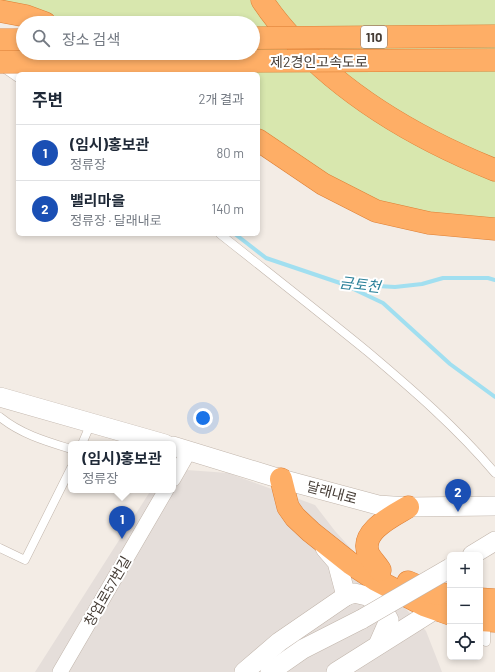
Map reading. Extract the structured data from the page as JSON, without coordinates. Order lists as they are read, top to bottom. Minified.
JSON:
{"streets":{"highway":["110","제2경인고속도로"],"street":["달래내로","창업로57번길"]},"water":["금토천"],"page":{"search":"장소 검색","heading":["주변","2개 결과"],"list":[{"mark":"1","name":"(임시)홍보관","note":"정류장","value":"80 m"},{"mark":"2","name":"밸리마을","note":"정류장 · 달래내로","value":"140 m"}],"popup":["(임시)홍보관","정류장"],"pins":["2","1"],"map_buttons":["+","−"]}}
